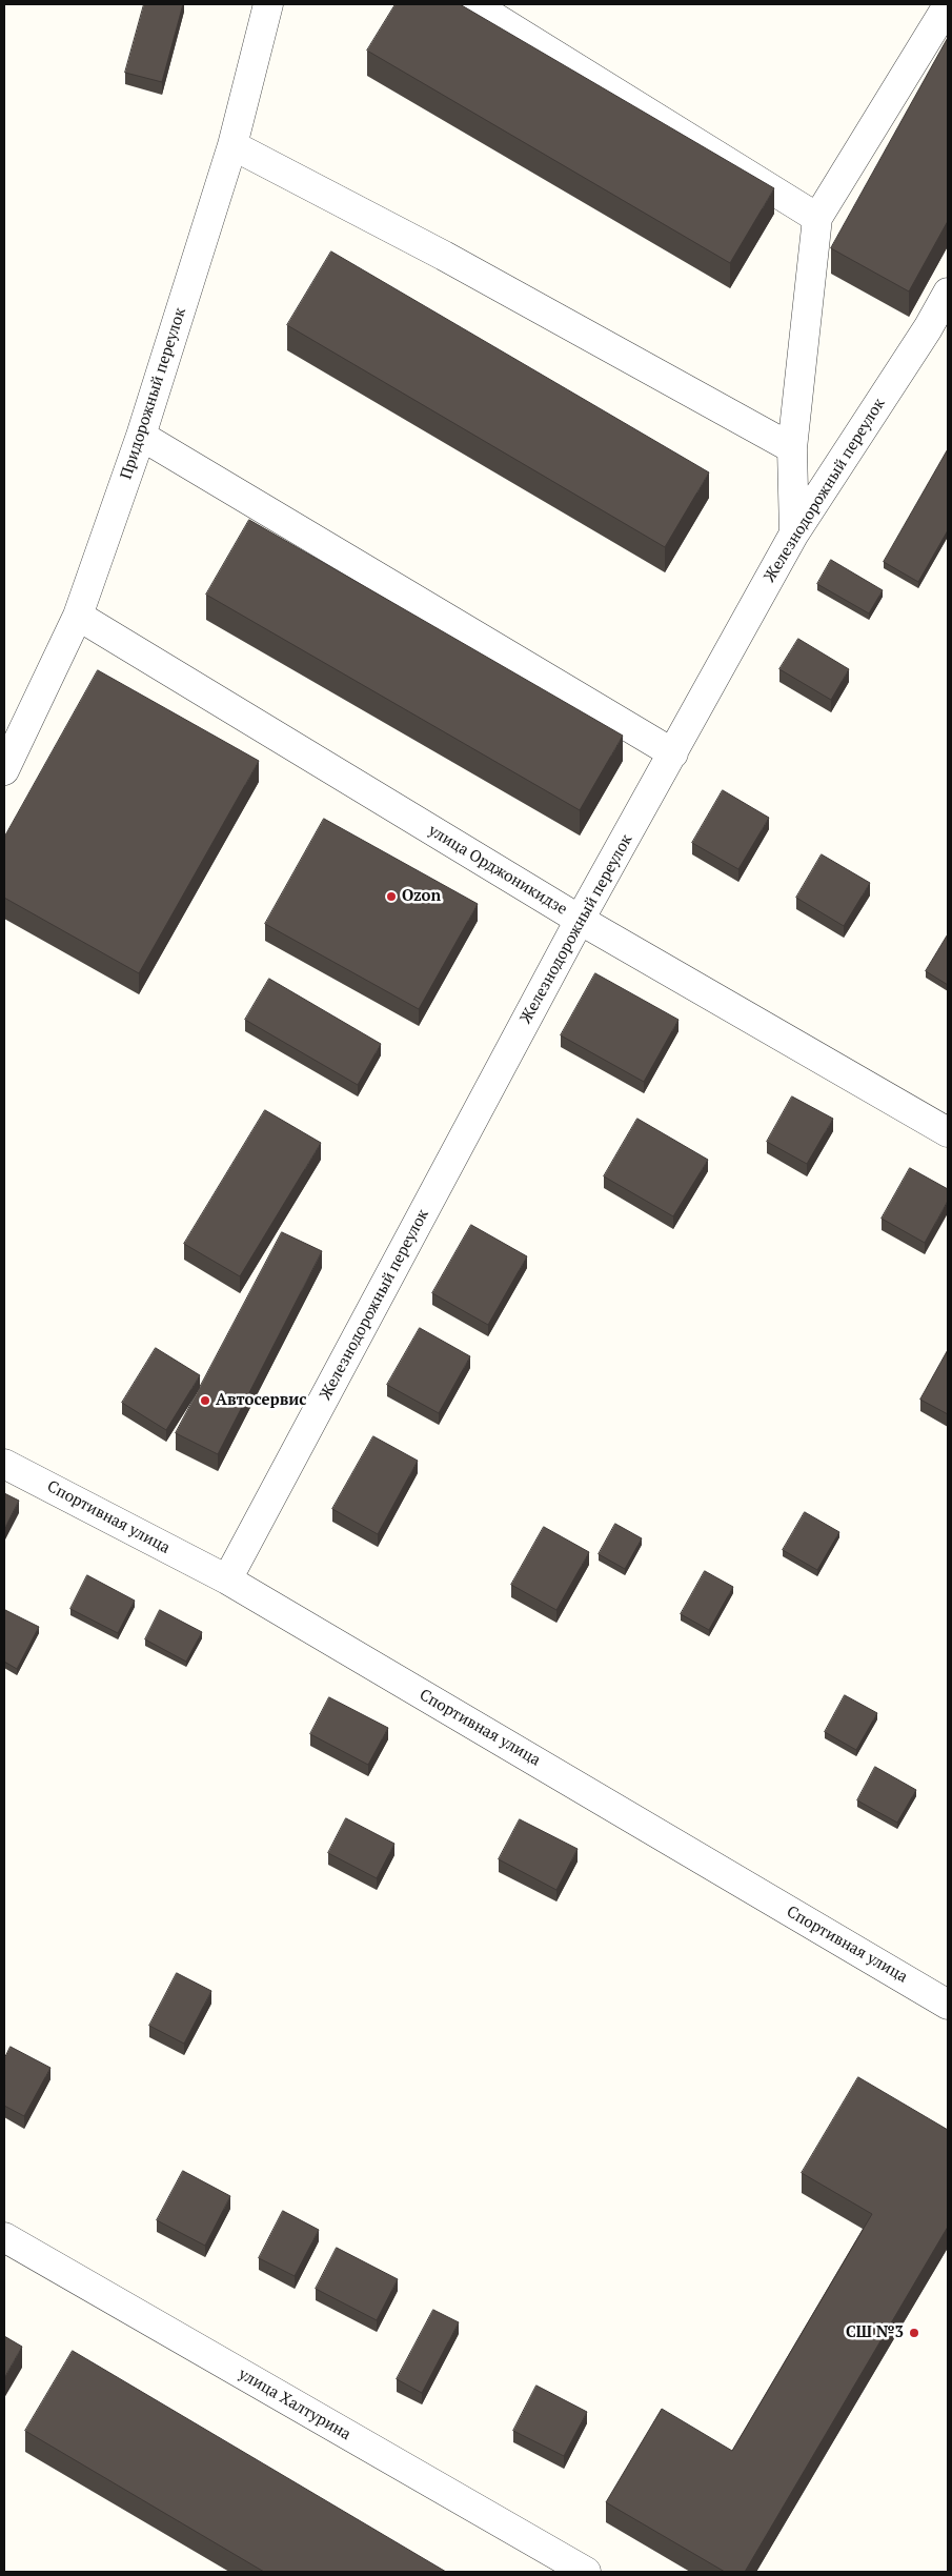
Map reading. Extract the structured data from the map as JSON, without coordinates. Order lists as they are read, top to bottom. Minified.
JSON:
{"streets":{"street":["Придорожный переулок","Железнодорожный переулок","улица Орджоникидзе","Спортивная улица","улица Халтурина"]},"crossings":[["Придорожный переулок","улица Орджоникидзе"],["Железнодорожный переулок","улица Орджоникидзе"],["Железнодорожный переулок","Спортивная улица"]],"places":["Ozon","Автосервис","СШ №3"]}
